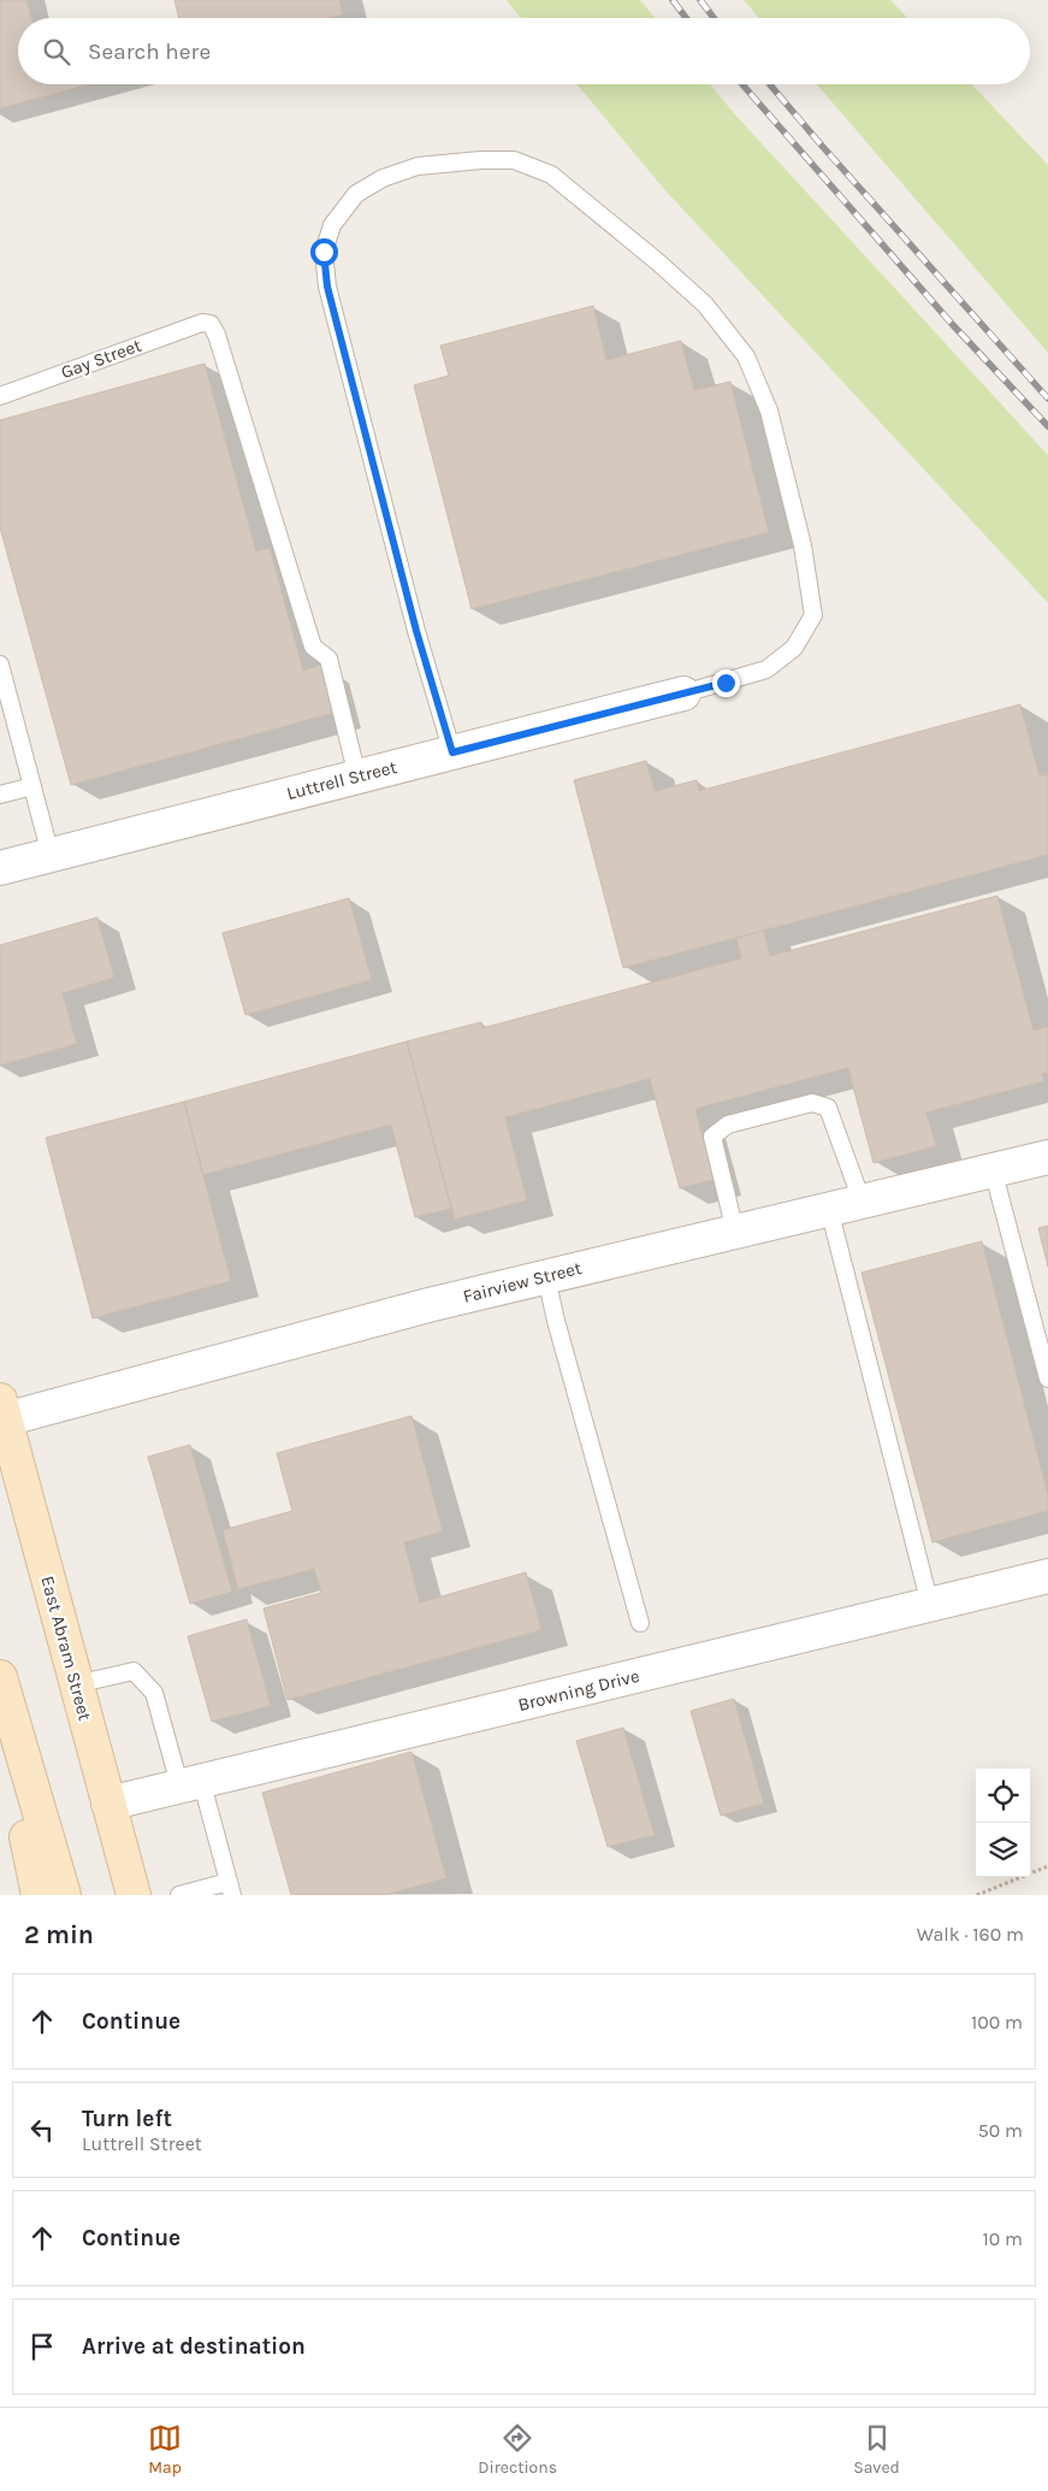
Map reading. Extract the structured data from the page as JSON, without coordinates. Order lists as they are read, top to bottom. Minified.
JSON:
{"streets":{"main road":["East Abram Street"],"street":["Luttrell Street","Fairview Street","Browning Drive"],"lane":["Gay Street"]},"crossings":[["Gay Street","Luttrell Street"],["Fairview Street","East Abram Street"],["East Abram Street","Browning Drive"]],"page":{"search":"Search here","heading":["2 min","Walk · 160 m"],"list":[["Continue","100 m"],["Turn left","Luttrell Street","50 m"],["Continue","10 m"],"Arrive at destination"],"nav":["Map","Directions","Saved"]}}
